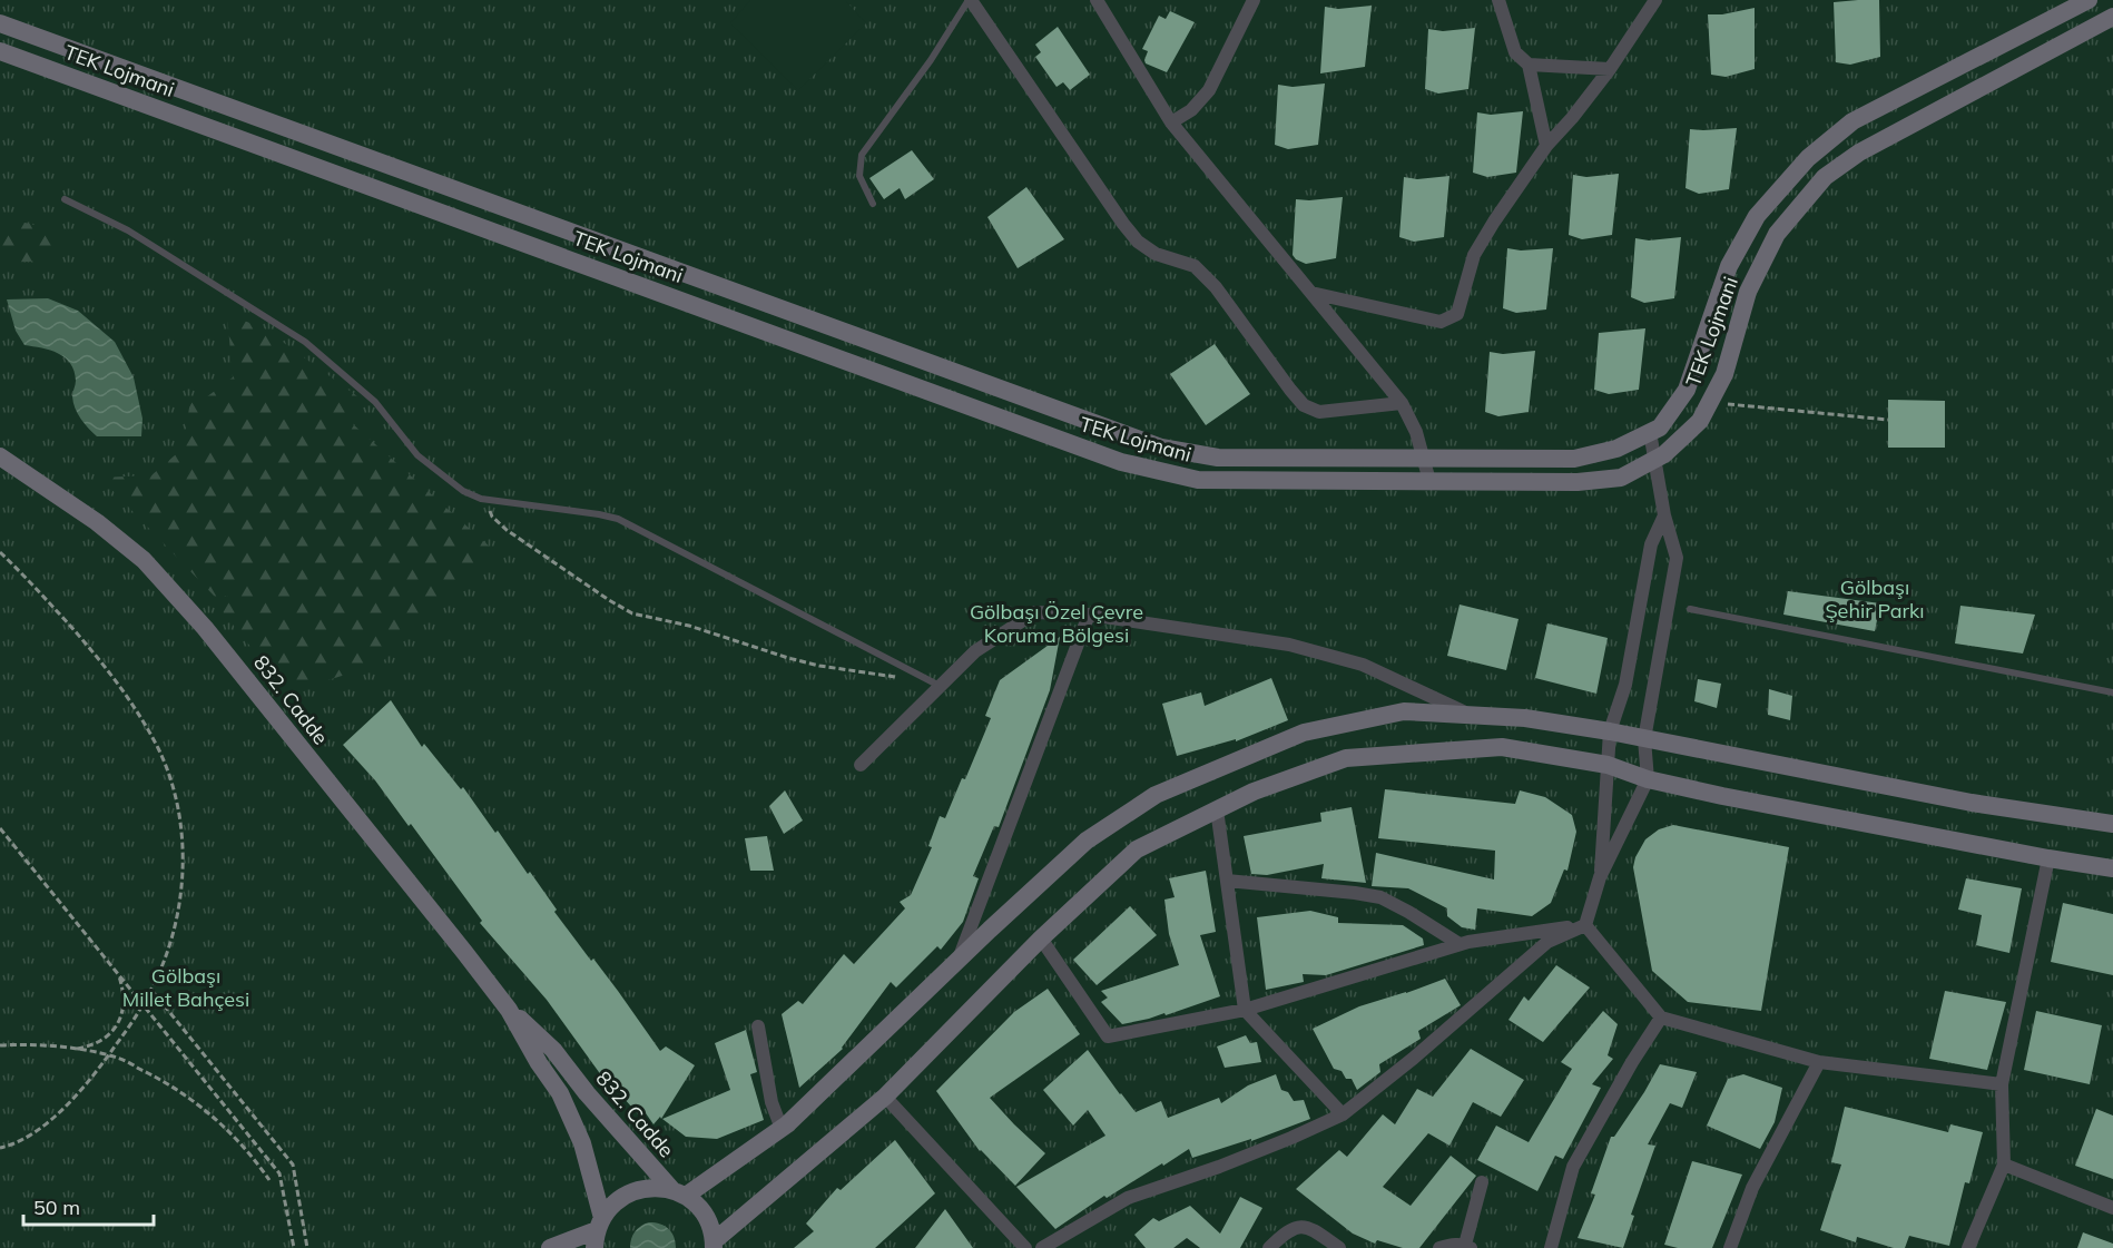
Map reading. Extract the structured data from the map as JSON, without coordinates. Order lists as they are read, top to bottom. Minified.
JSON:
{"streets":{"street":["TEK Lojmani","832. Cadde"]},"parks":["Gölbaşı Şehir Parkı","Gölbaşı Özel Çevre Koruma Bölgesi","Gölbaşı Millet Bahçesi"],"scale_bar":"50 m"}
